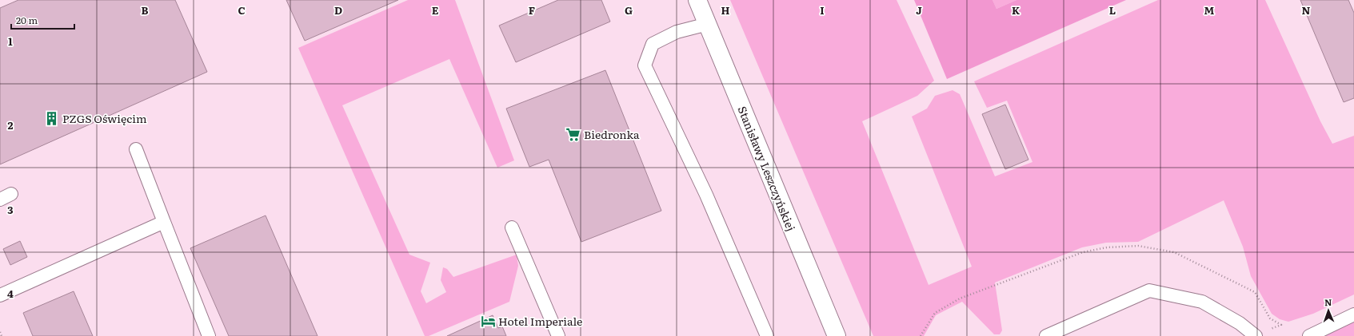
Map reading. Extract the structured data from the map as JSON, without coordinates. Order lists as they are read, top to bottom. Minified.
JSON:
{"streets":{"street":["Stanisławy Leszczyńskiej"]},"places":{"building":["PZGS Oświęcim"],"supermarket":["Biedronka"],"hotel":["Hotel Imperiale"]},"scale_bar":"20 m","north":"top","grid":{"columns":["B","C","D","E","F","G","H","I","J","K","L","M","N"],"rows":["1","2","3","4"]}}
